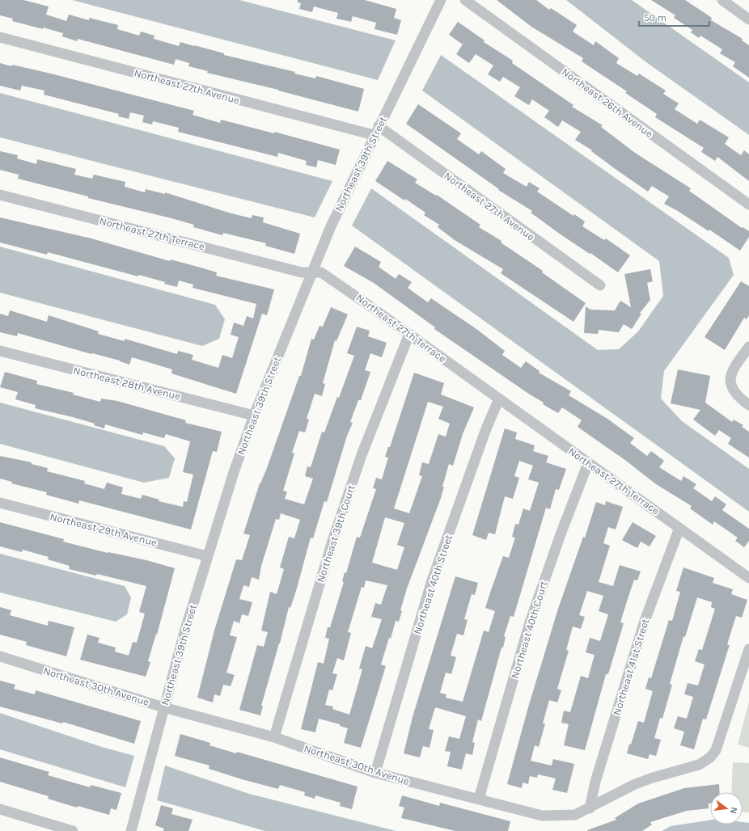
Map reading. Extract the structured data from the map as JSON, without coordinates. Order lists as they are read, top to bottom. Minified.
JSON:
{"streets":{"street":["Northeast 27th Avenue","Northeast 26th Avenue","Northeast 39th Street","Northeast 27th Terrace","Northeast 28th Avenue","Northeast 29th Avenue","Northeast 39th Court","Northeast 40th Street","Northeast 40th Court","Northeast 41st Street","Northeast 30th Avenue"]},"crossings":[["Northeast 27th Avenue","Northeast 39th Street"],["Northeast 39th Street","Northeast 27th Terrace"],["Northeast 39th Street","Northeast 28th Avenue"],["Northeast 39th Street","Northeast 29th Avenue"],["Northeast 39th Street","Northeast 30th Avenue"],["Northeast 27th Terrace","Northeast 39th Court"],["Northeast 27th Terrace","Northeast 40th Street"],["Northeast 27th Terrace","Northeast 40th Court"],["Northeast 27th Terrace","Northeast 41st Street"],["Northeast 39th Court","Northeast 30th Avenue"],["Northeast 40th Street","Northeast 30th Avenue"],["Northeast 40th Court","Northeast 30th Avenue"],["Northeast 41st Street","Northeast 30th Avenue"]],"scale_bar":"50 m","north":"right"}
